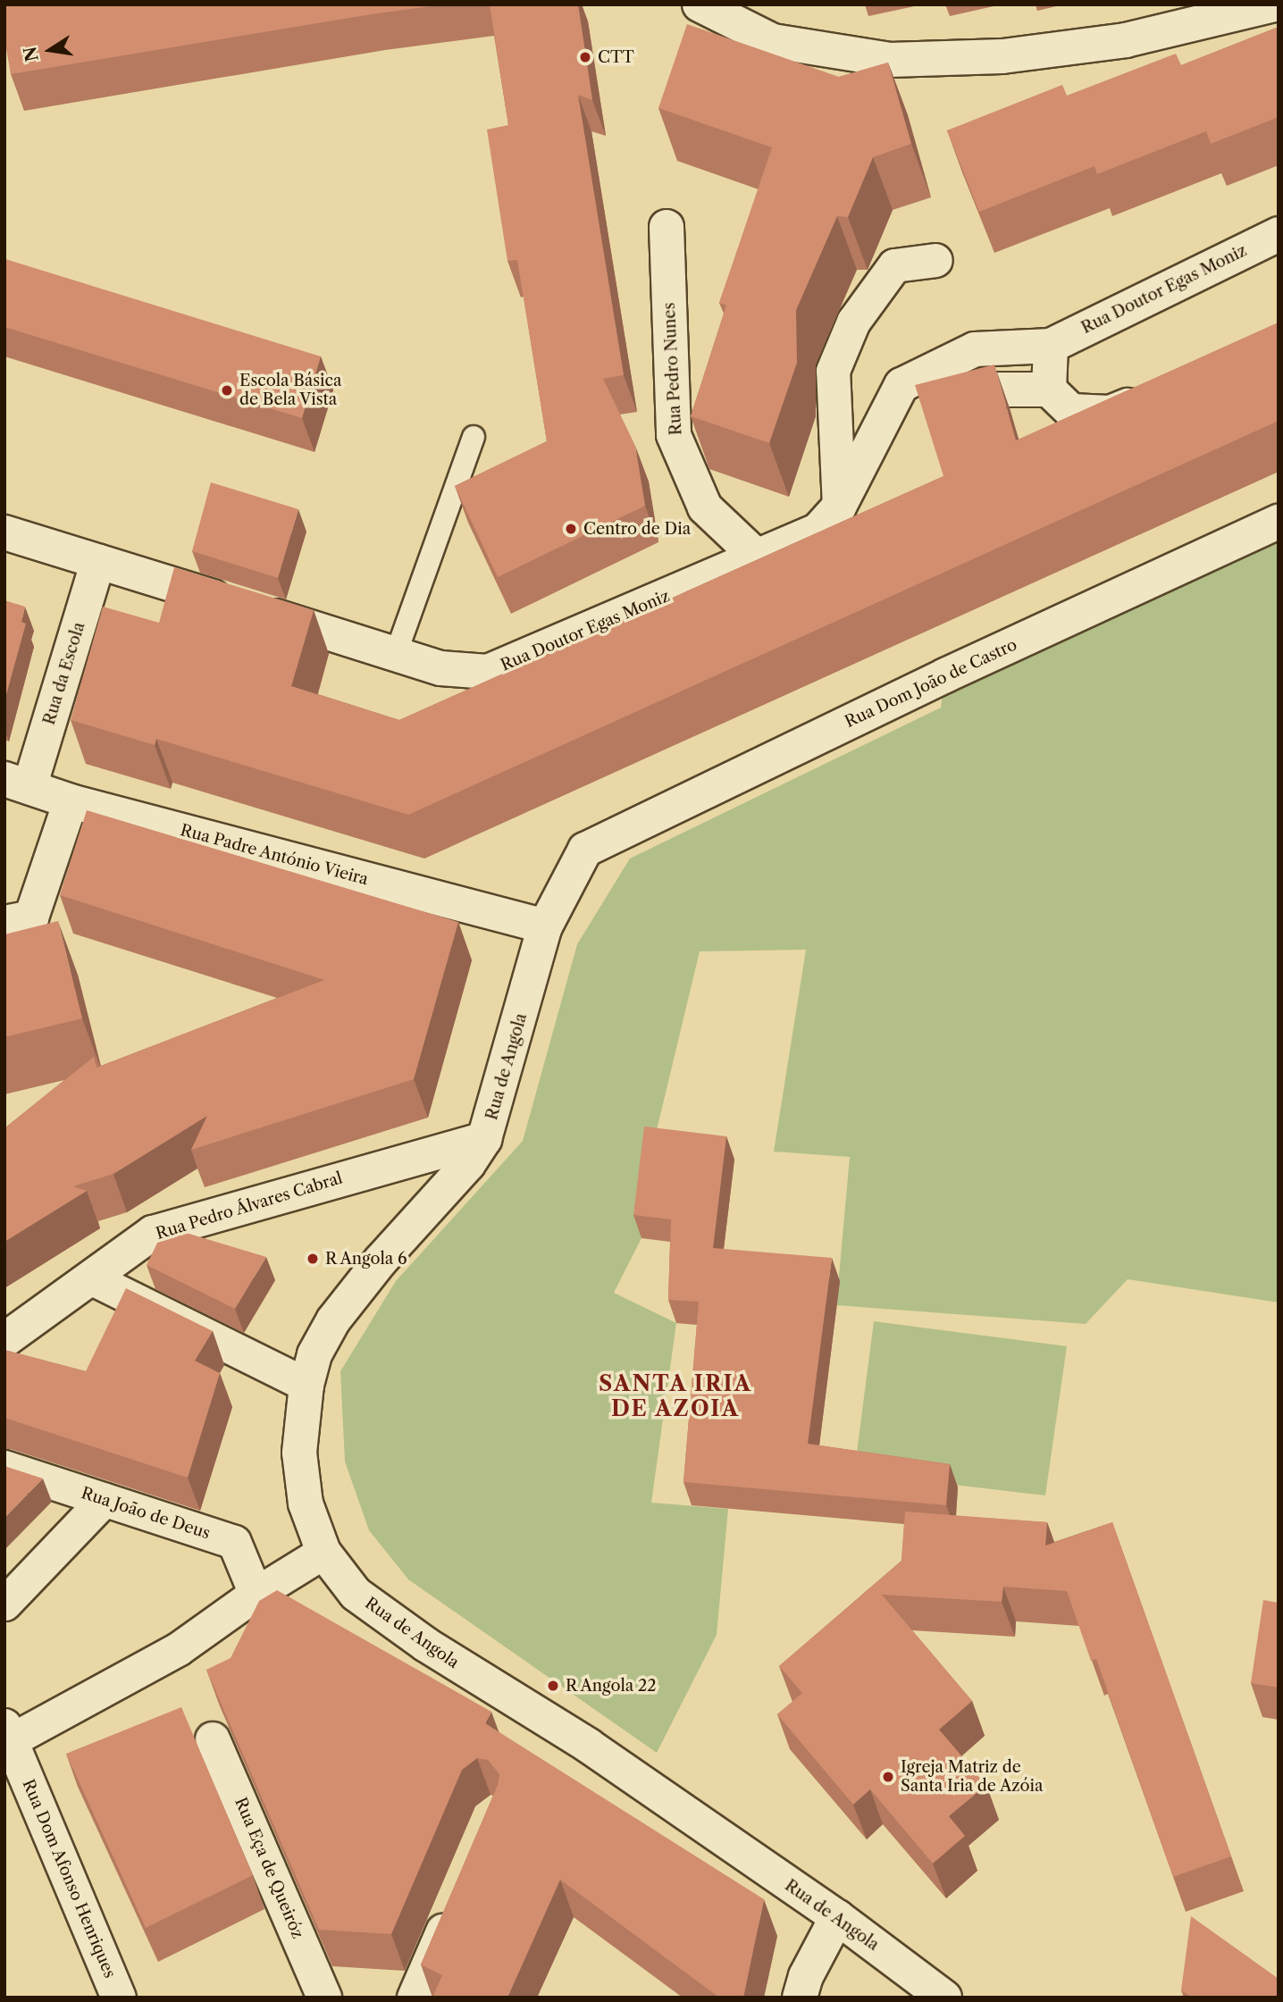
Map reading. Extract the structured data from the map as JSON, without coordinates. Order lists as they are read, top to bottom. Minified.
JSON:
{"streets":{"street":["Rua Doutor Egas Moniz","Rua Pedro Nunes","Rua da Escola","Rua Dom João de Castro","Rua Padre António Vieira","Rua de Angola","Rua Pedro Álvares Cabral","Rua João de Deus","Rua Eça de Queiróz","Rua Dom Afonso Henriques"]},"crossings":[["Rua Doutor Egas Moniz","Rua Pedro Nunes"],["Rua Doutor Egas Moniz","Rua da Escola"],["Rua da Escola","Rua Padre António Vieira"],["Rua Dom João de Castro","Rua de Angola"],["Rua Padre António Vieira","Rua de Angola"],["Rua de Angola","Rua Pedro Álvares Cabral"]],"districts":["SANTA IRIA DE AZOIA"],"places":["CTT","Escola Básica de Bela Vista","Centro de Dia","R Angola 6","R Angola 22","Igreja Matriz de Santa Iria de Azóia"],"north":"left"}
